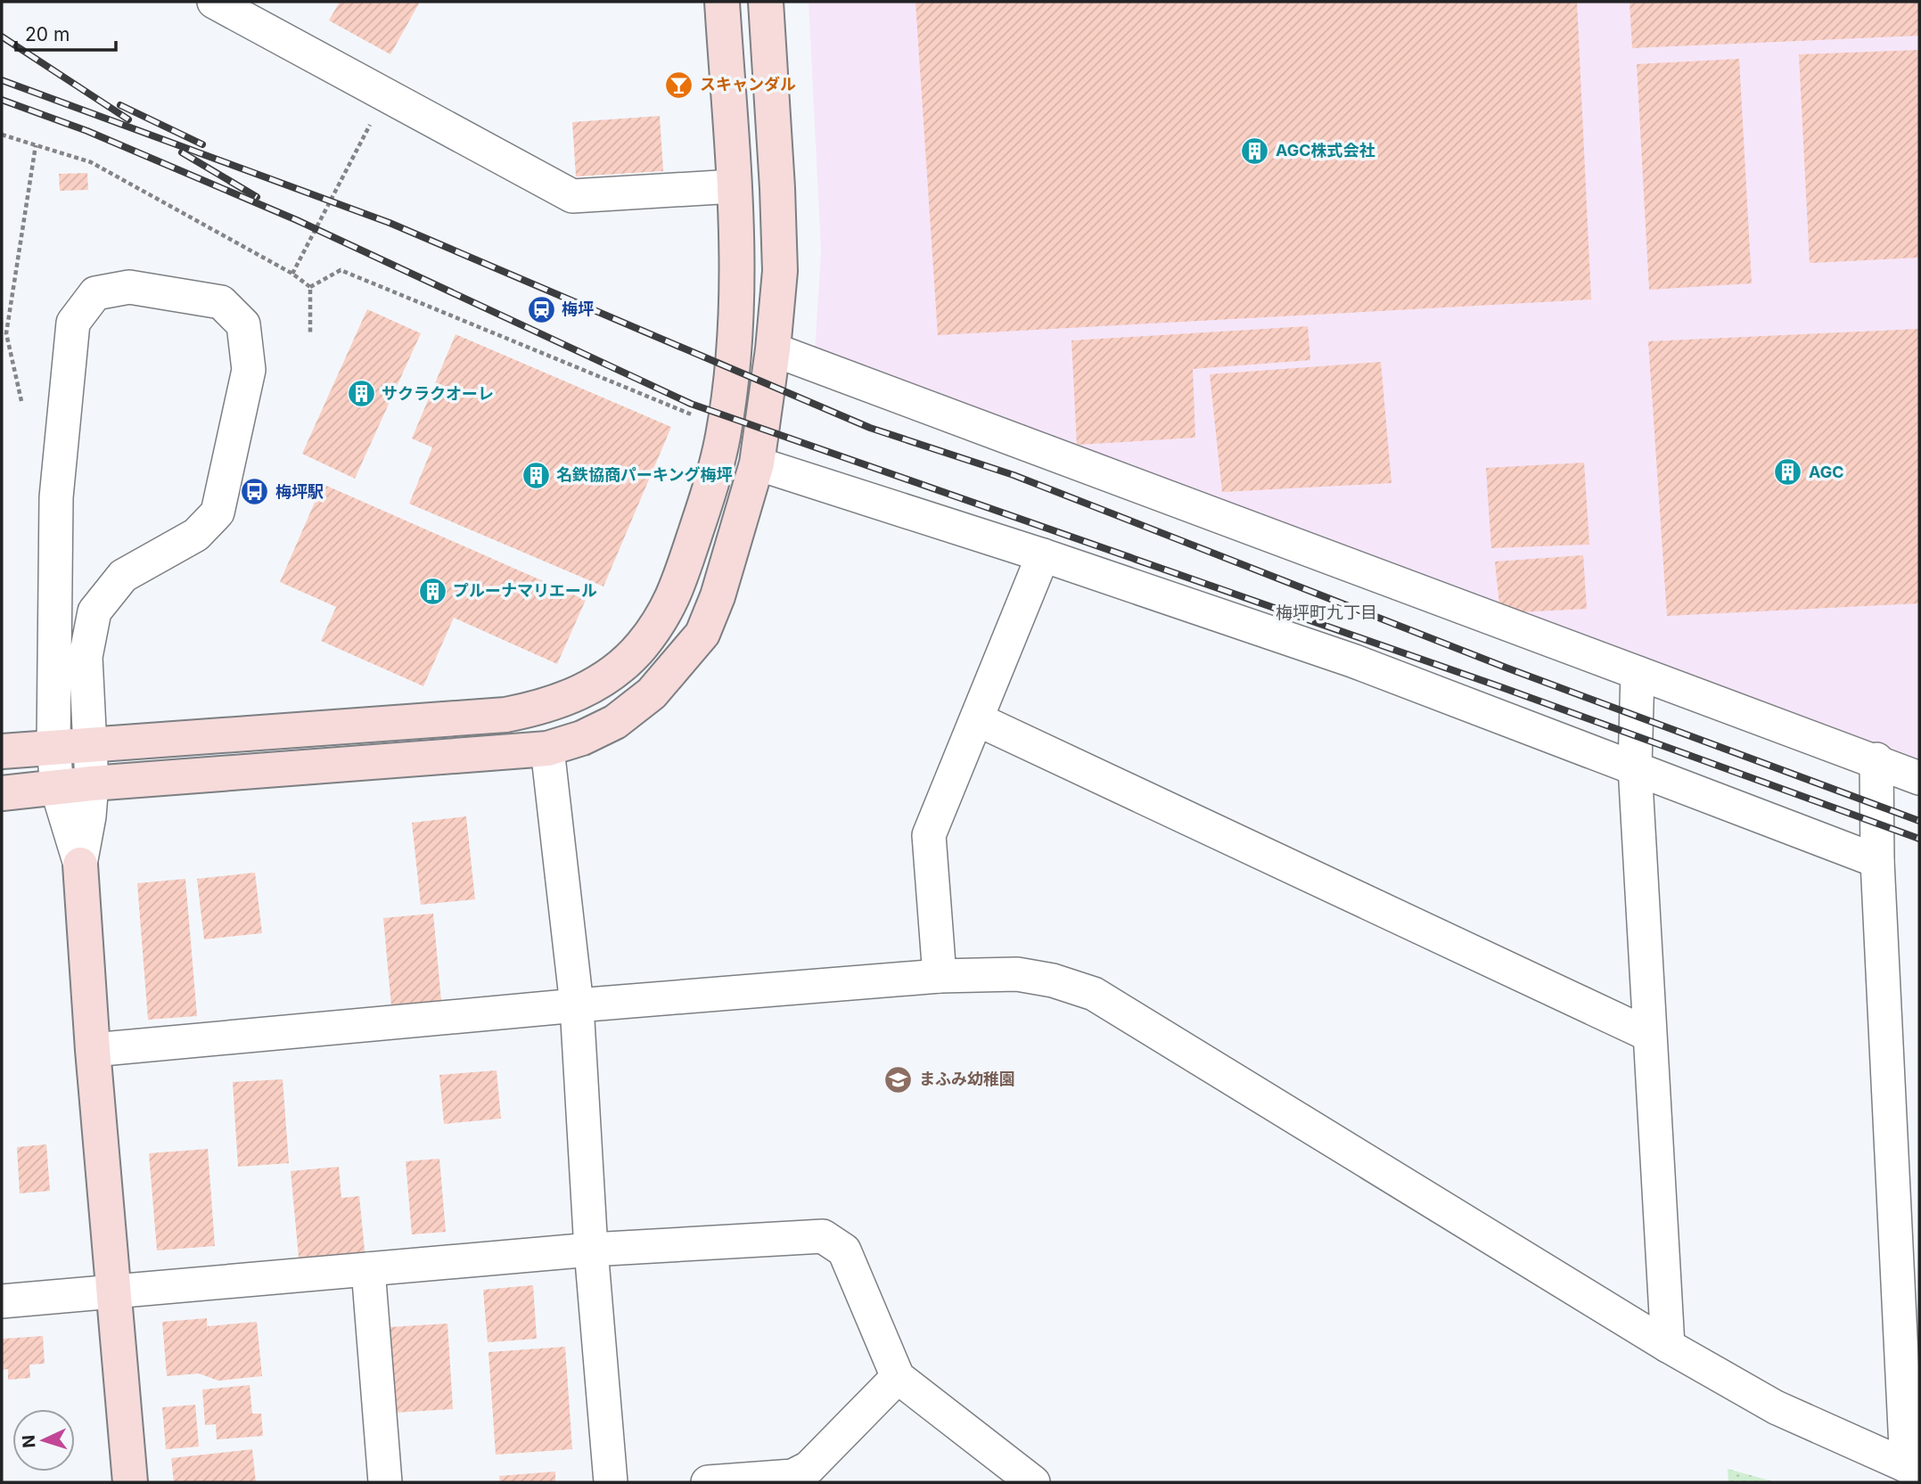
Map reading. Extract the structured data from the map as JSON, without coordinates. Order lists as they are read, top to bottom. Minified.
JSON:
{"districts":["梅坪町九丁目"],"places":{"bar":["スキャンダル"],"building":["AGC株式会社","サクラクオーレ","AGC","名鉄協商パーキング梅坪","プルーナマリエール"],"station":["梅坪"],"bus stop":["梅坪駅"],"school or university":["まふみ幼稚園"]},"scale_bar":"20 m","north":"left"}
